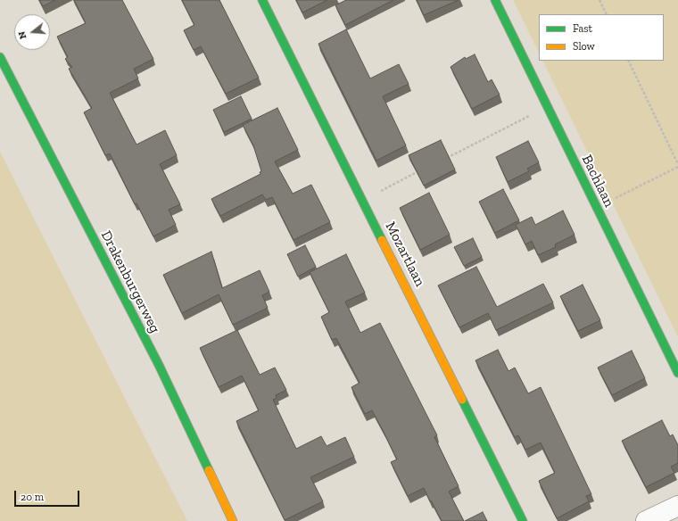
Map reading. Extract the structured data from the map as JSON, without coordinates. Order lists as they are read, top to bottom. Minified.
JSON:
{"streets":{"street":["Bachlaan","Mozartlaan","Drakenburgerweg"]},"legend":["Fast","Slow"],"scale_bar":"20 m","north":"left"}
